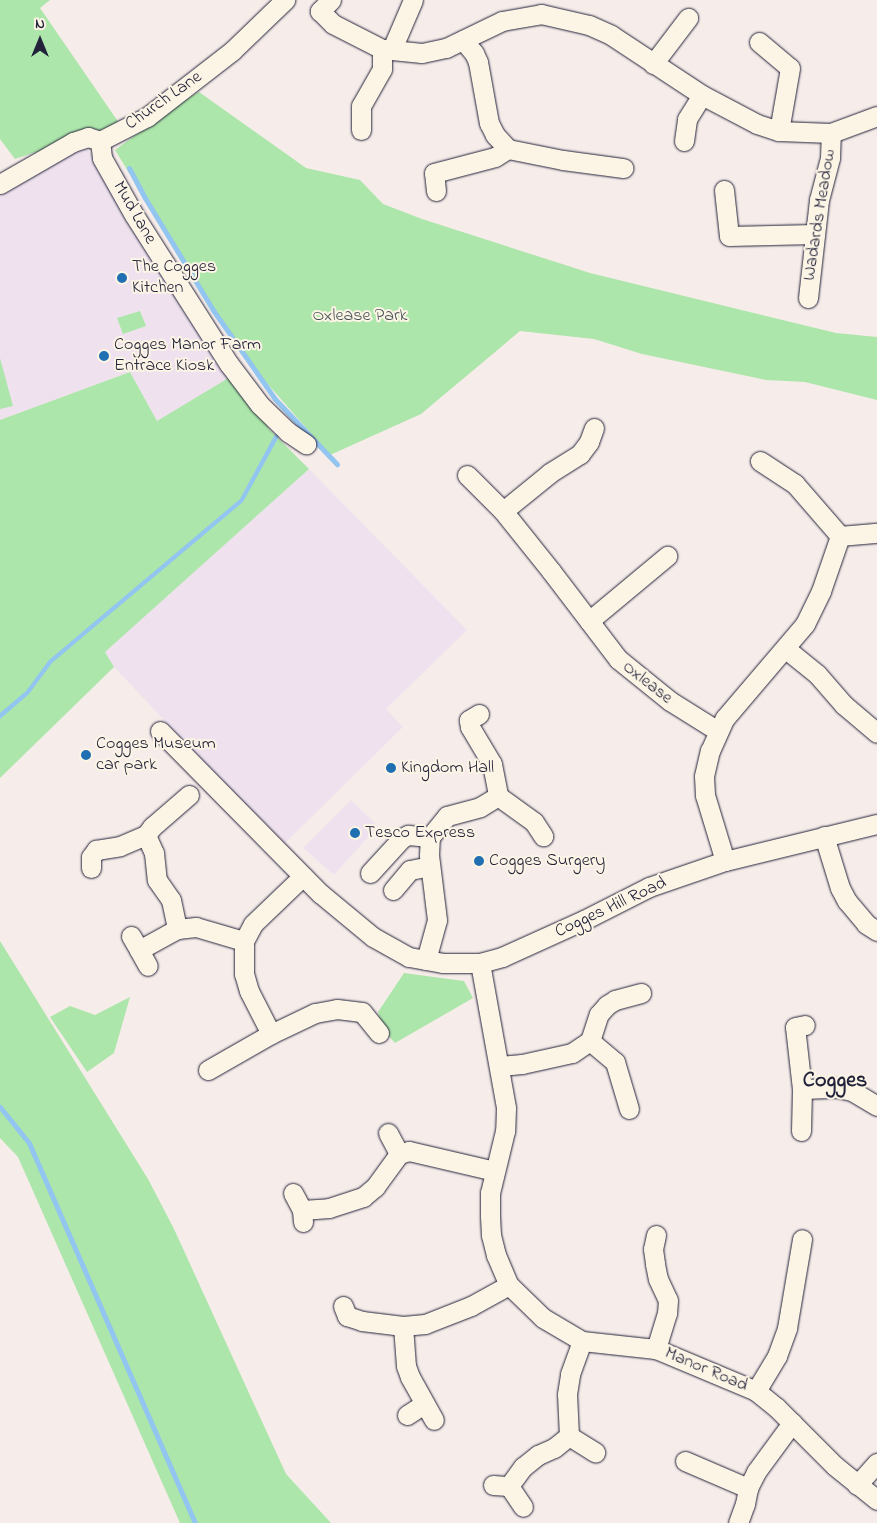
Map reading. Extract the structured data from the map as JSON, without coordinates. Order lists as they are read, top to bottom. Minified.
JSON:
{"streets":{"street":["Church Lane","Mud Lane","Wadards Meadow","Oxlease","Cogges Hill Road","Manor Road"]},"crossings":[["Church Lane","Mud Lane"],["Cogges Hill Road","Manor Road"]],"districts":["Cogges"],"parks":["Oxlease Park"],"places":["The Cogges Kitchen","Cogges Manor Farm Entrace Kiosk","Cogges Museum car park","Kingdom Hall","Tesco Express","Cogges Surgery"],"north":"top"}
